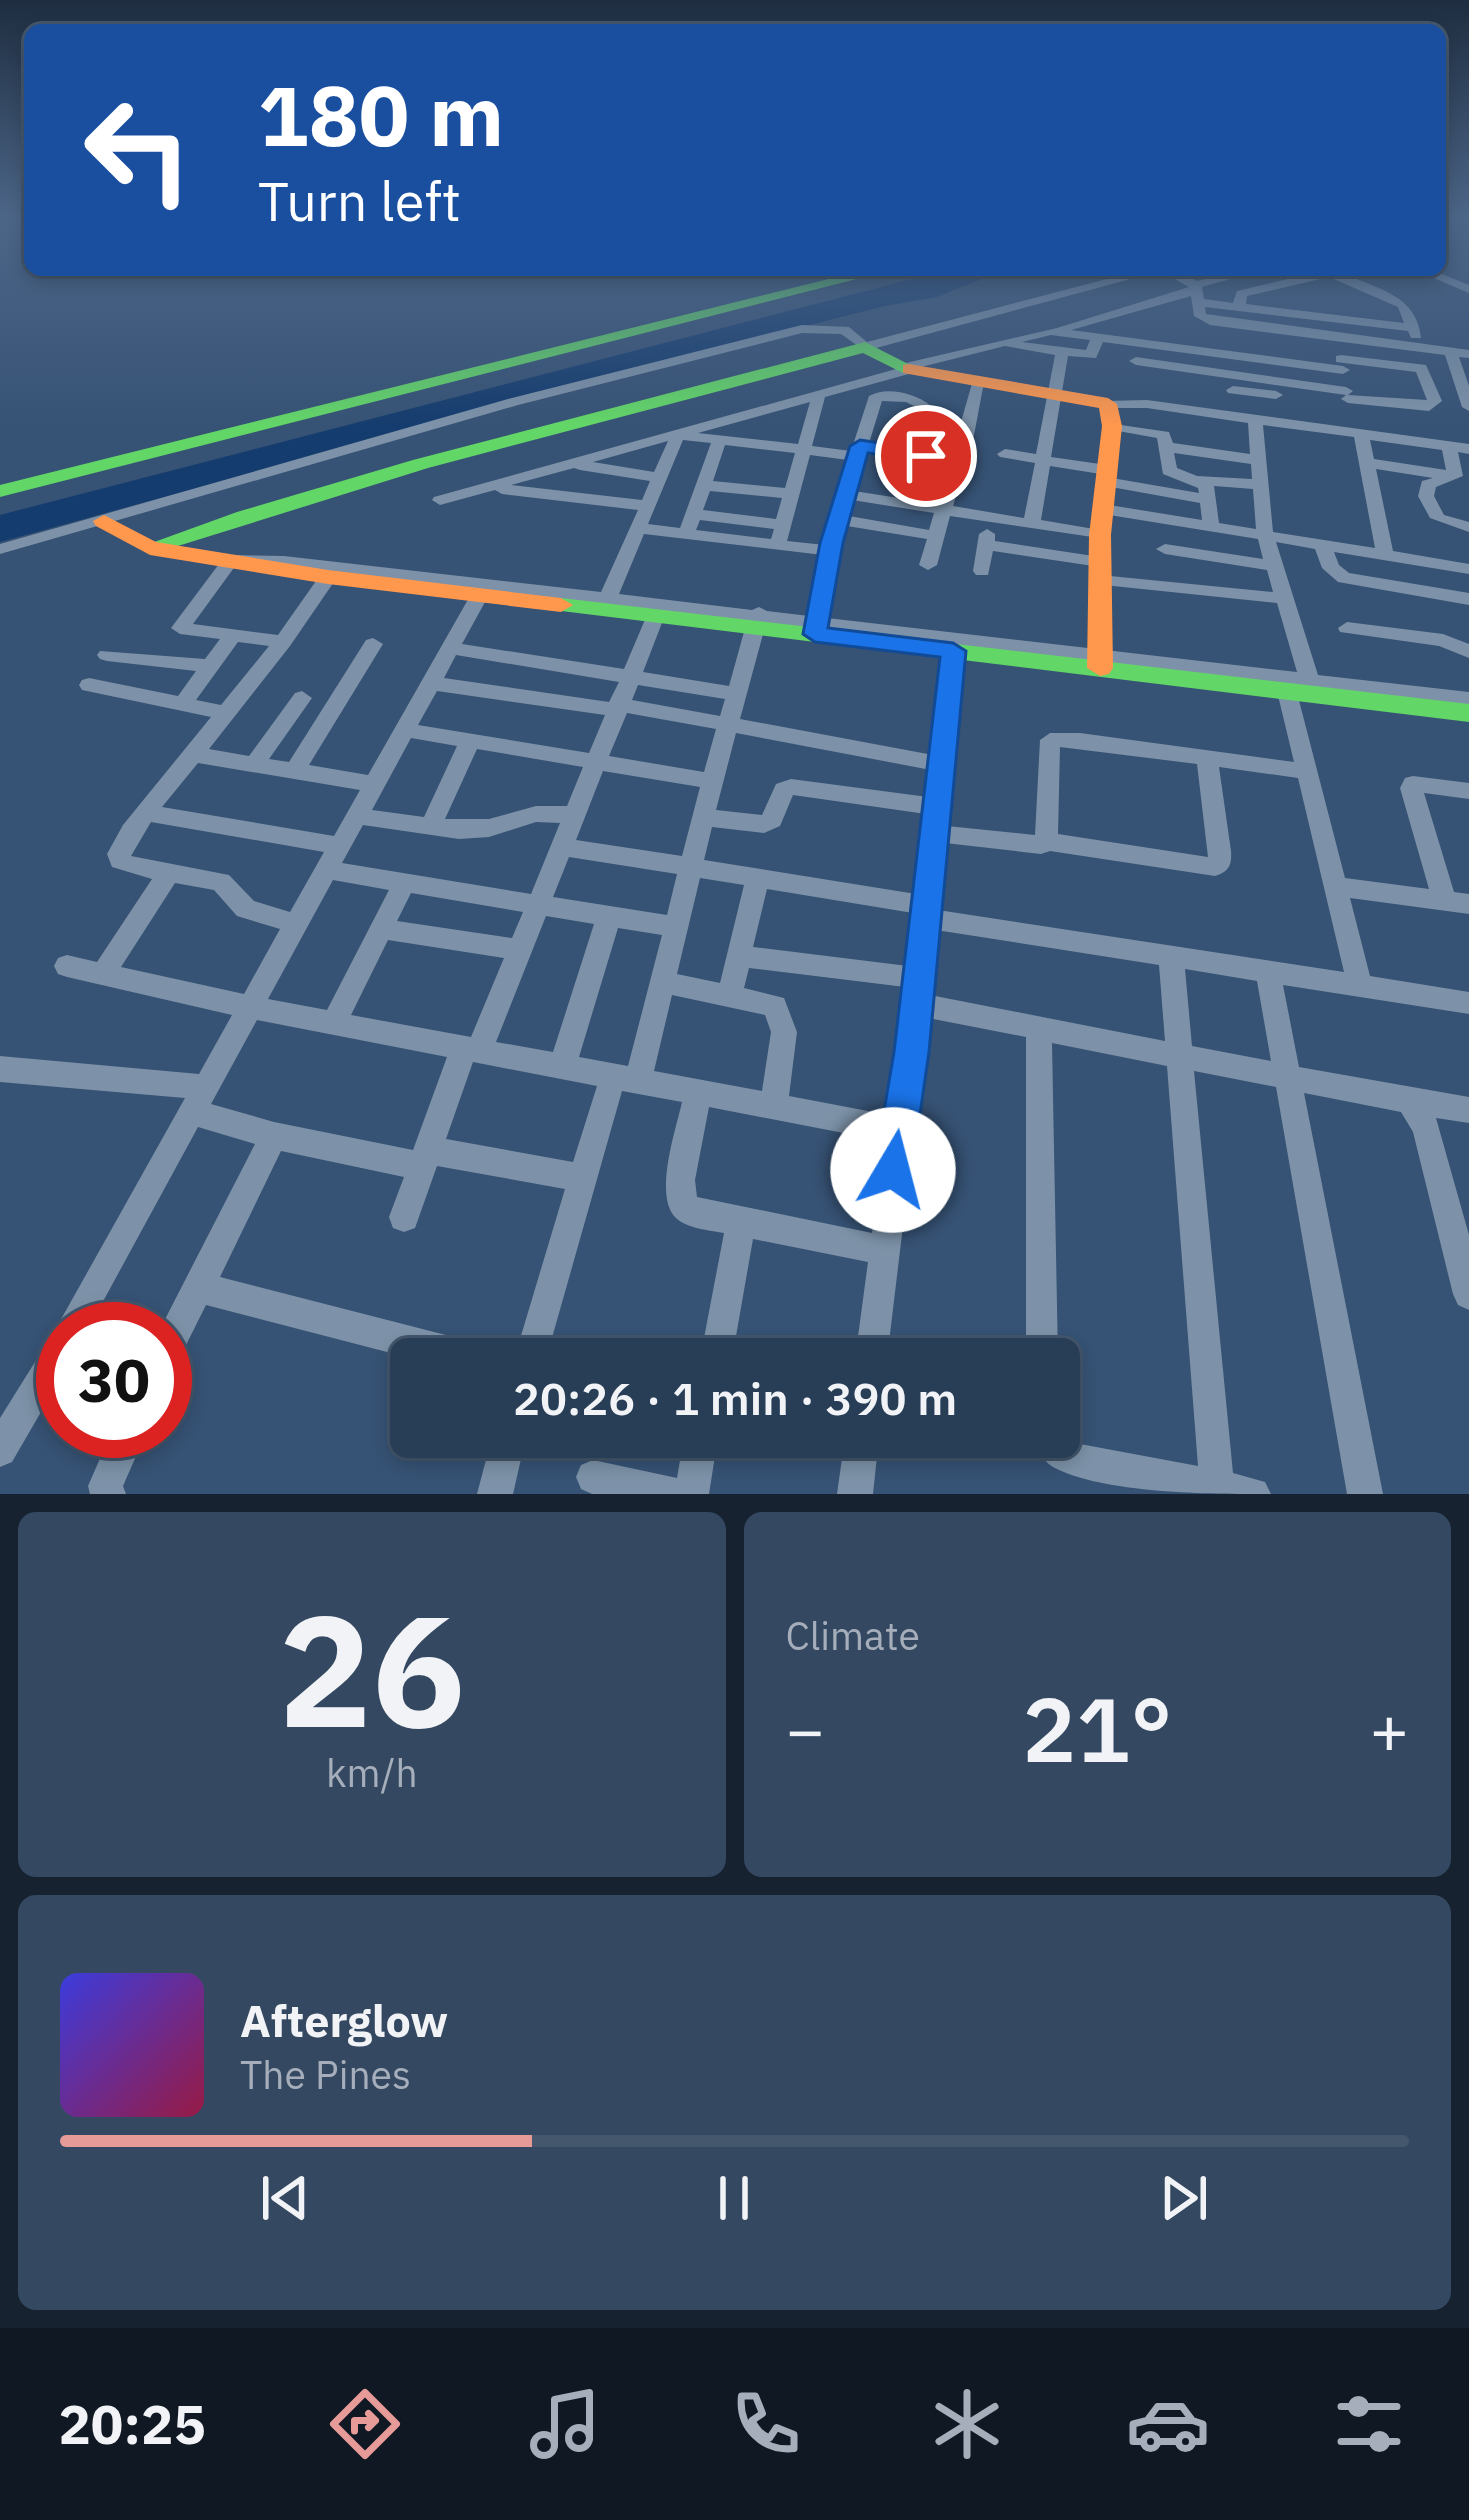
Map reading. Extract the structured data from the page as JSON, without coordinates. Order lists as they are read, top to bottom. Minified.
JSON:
{"page":{"turn":["180 m","Turn left"],"limit":"30","trip":"20:26 · 1 min · 390 m","tile":[["26","km/h"],"Climate"],"heat":["−","21°","+"],"song":["Afterglow","The Pines"],"tabs":"20:25"}}
